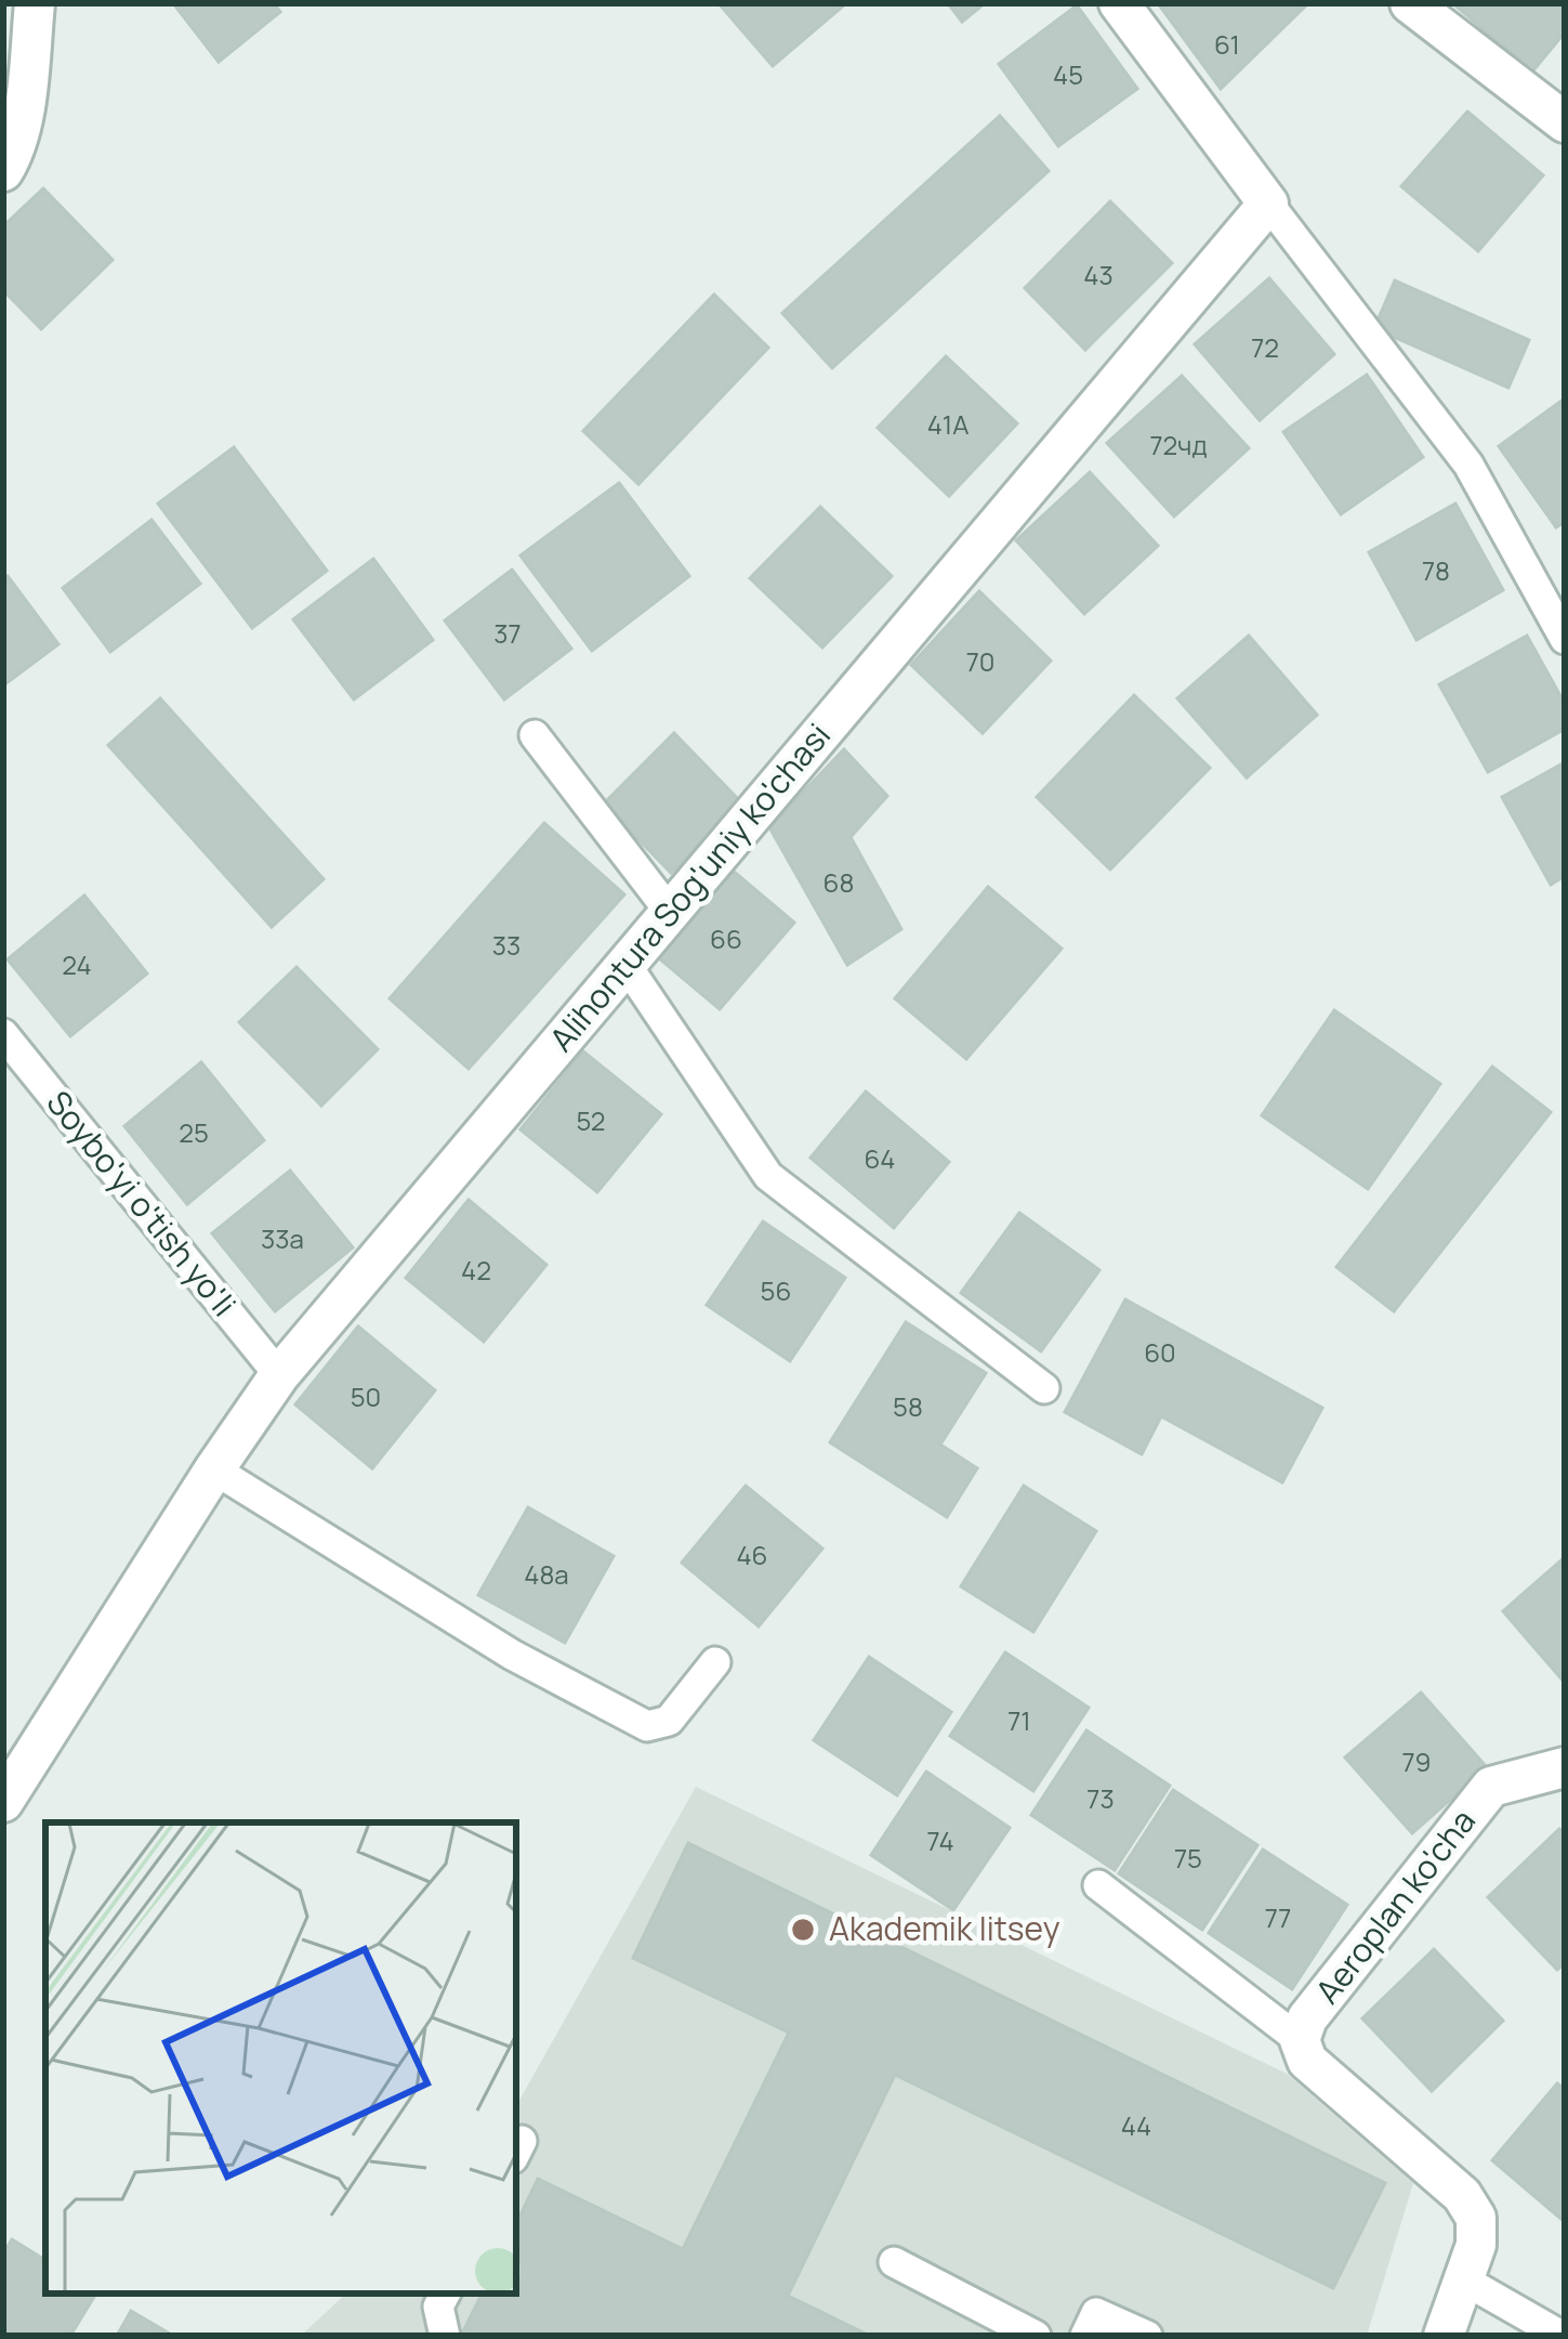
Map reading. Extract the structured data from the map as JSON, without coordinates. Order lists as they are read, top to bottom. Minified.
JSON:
{"streets":{"street":["Alihontura Sog'uniy ko'chasi","Aeroplan ko'cha"],"lane":["Soybo'yi o'tish yo'li"]},"crossings":[["Alihontura Sog'uniy ko'chasi","Soybo'yi o'tish yo'li"]],"places":["Akademik litsey"],"house_numbers":["61","45","43","72","41А","72чд","78","37","70","68","66","33","24","52","25","64","33a","42","56","60","50","58","46","48a","71","79","73","74","75","77","44"]}
